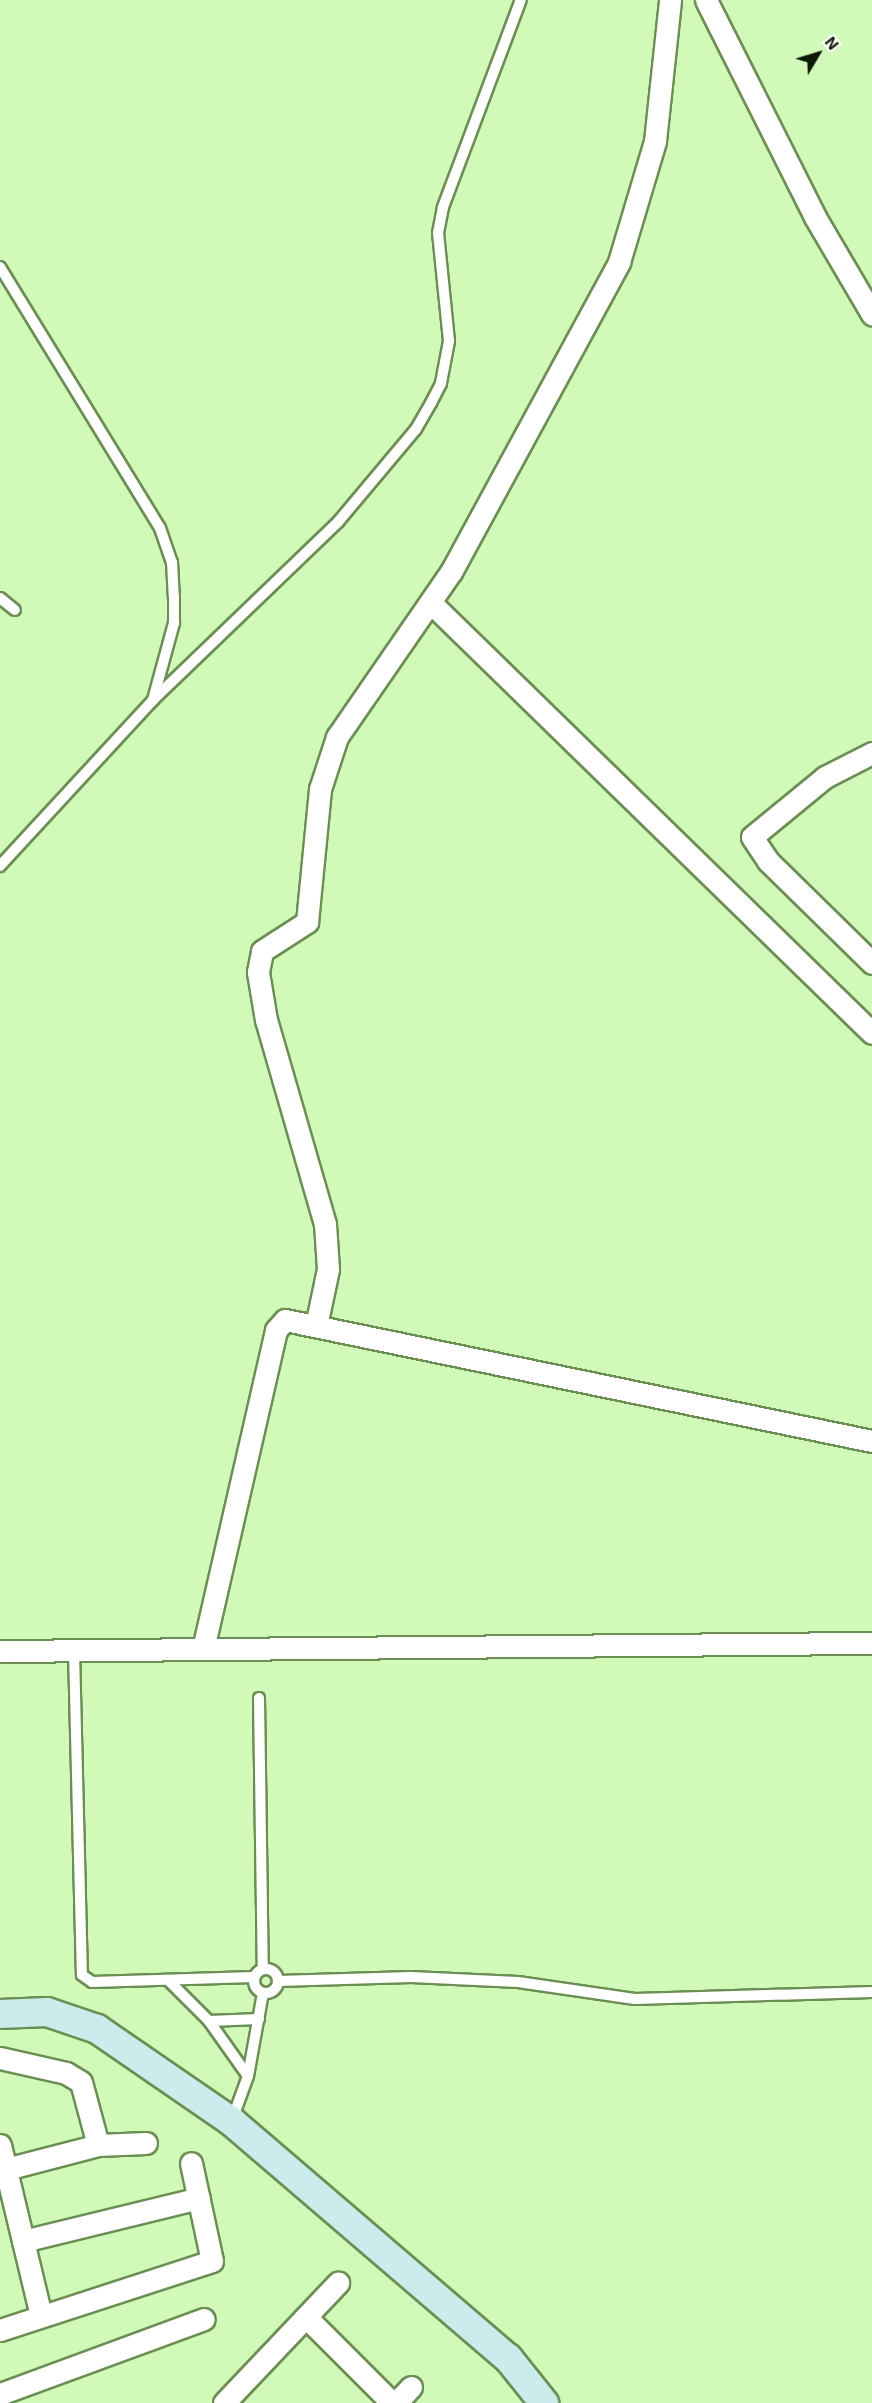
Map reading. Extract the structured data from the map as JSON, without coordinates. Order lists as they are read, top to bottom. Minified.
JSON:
{"north":"top right"}
